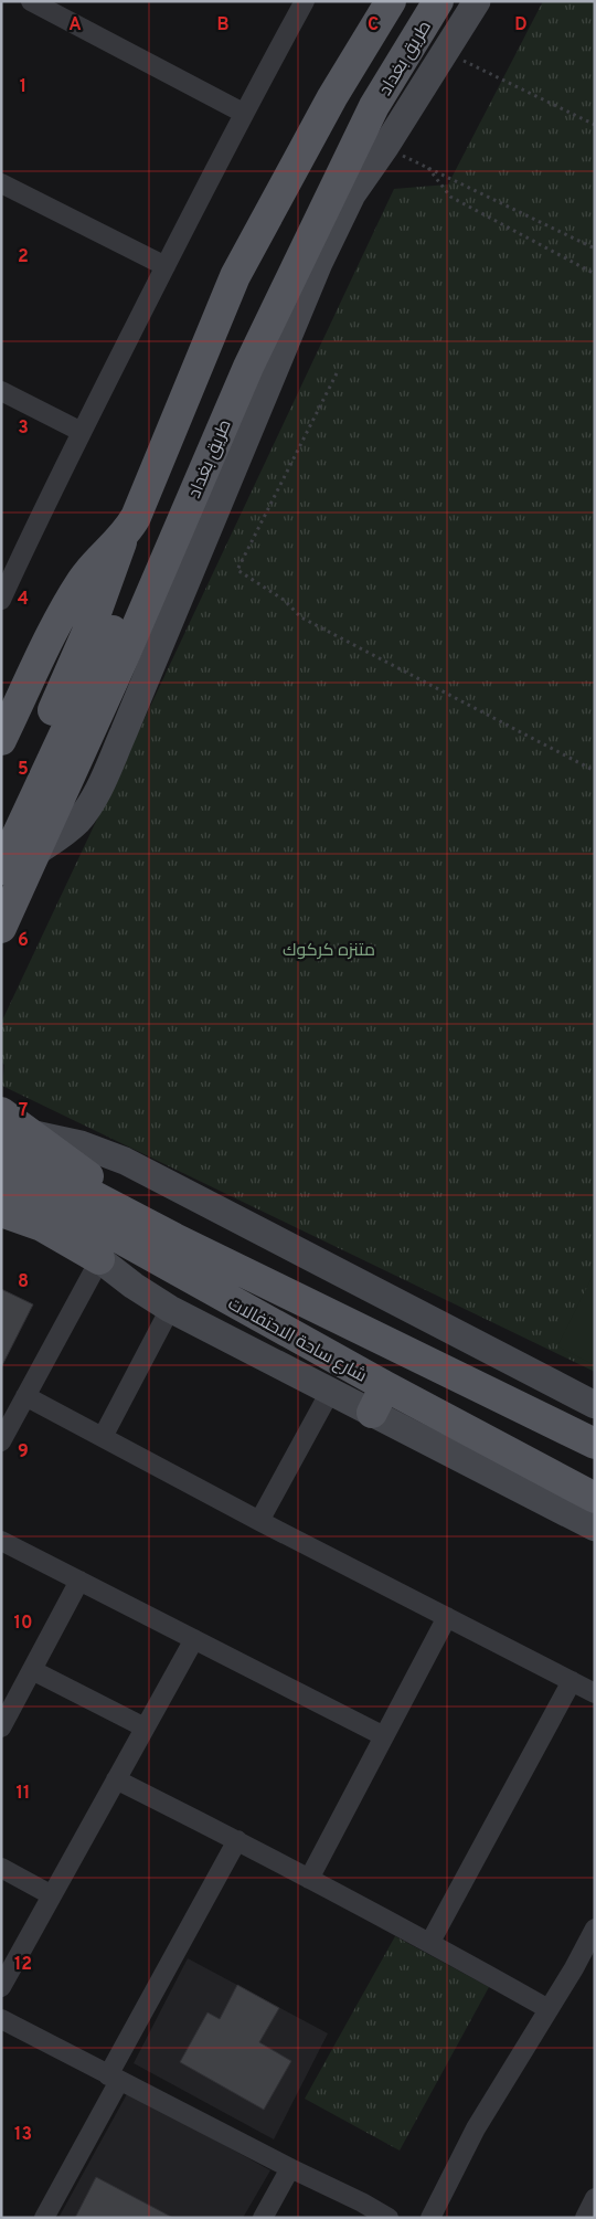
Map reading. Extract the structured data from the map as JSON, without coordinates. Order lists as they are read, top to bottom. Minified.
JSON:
{"streets":{"main road":["طريق بغداد","شارع ساحة الاحتفالات"]},"parks":["متنزه كركوك"],"grid":{"columns":["A","B","C","D"],"rows":["1","2","3","4","5","6","7","8","9","10","11","12","13"]}}
